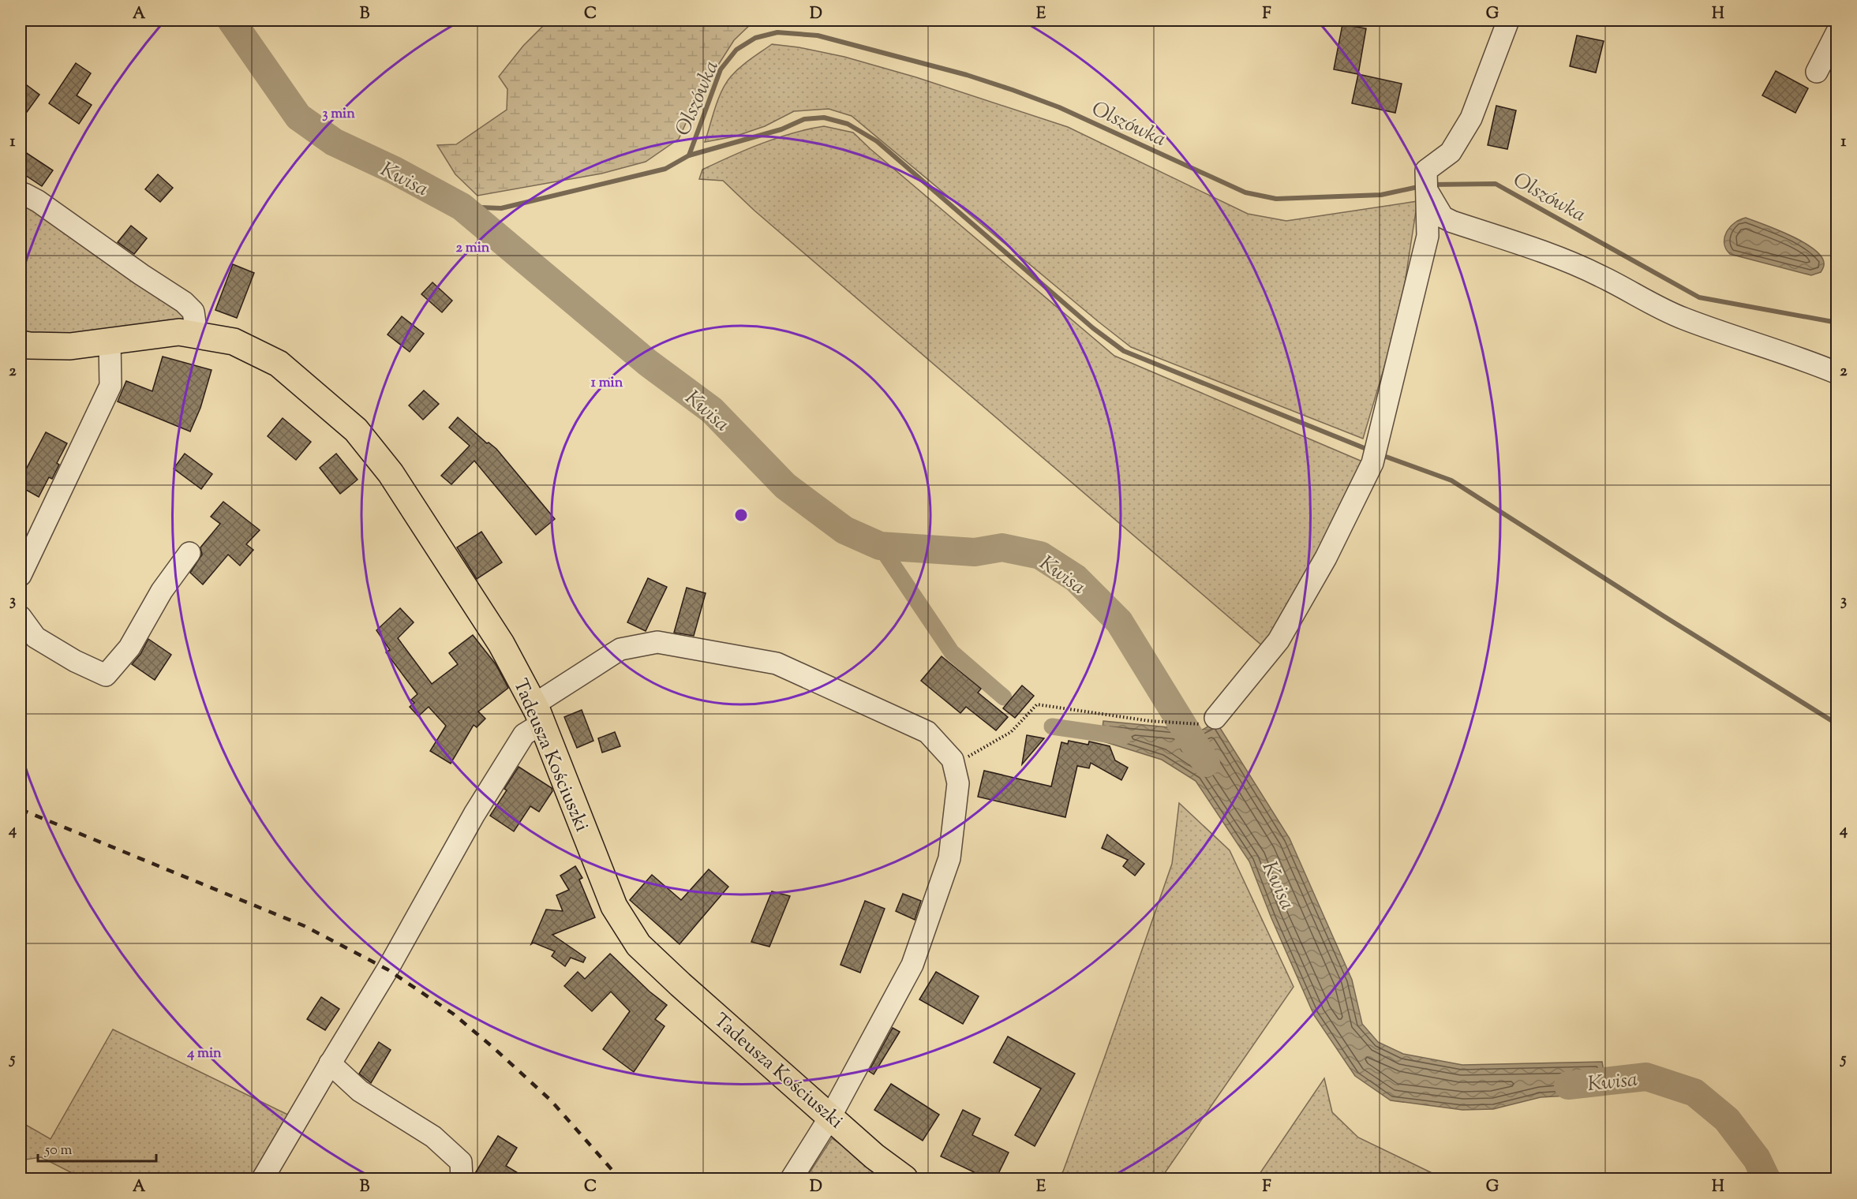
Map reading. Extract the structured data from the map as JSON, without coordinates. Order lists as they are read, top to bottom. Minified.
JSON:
{"streets":{"main road":["Tadeusza Kościuszki"]},"water":["Olszówka","Kwisa"],"scale_bar":"50 m","grid":{"columns":["A","B","C","D","E","F","G","H"],"rows":["1","2","3","4","5"]},"rings":["3 min","2 min","1 min","4 min"]}
